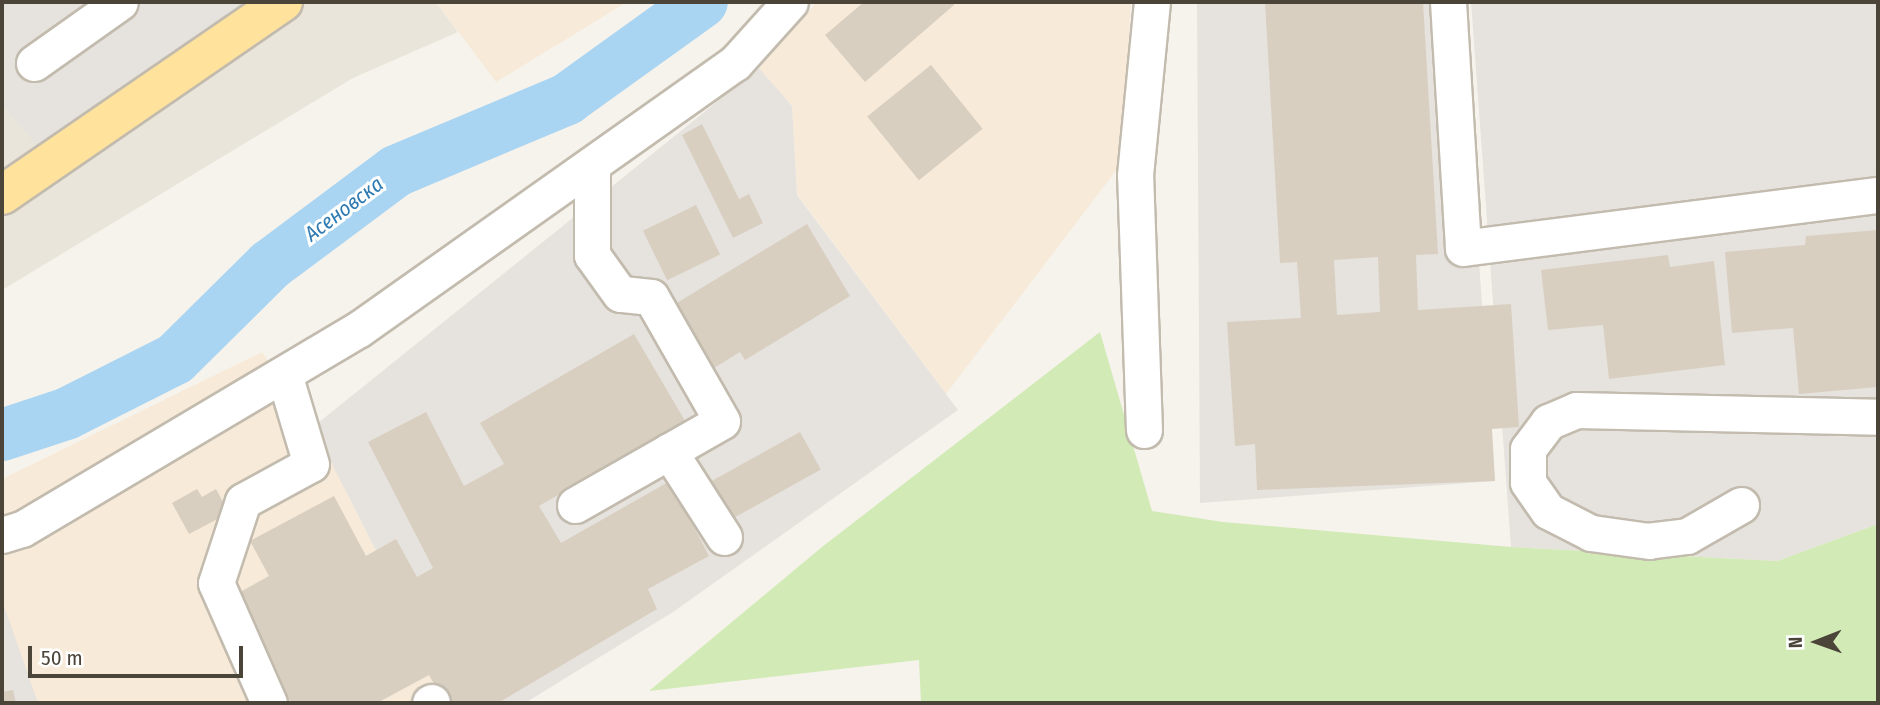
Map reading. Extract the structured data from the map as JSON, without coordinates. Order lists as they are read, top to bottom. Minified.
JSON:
{"water":["Асеновска"],"scale_bar":"50 m","north":"left"}
